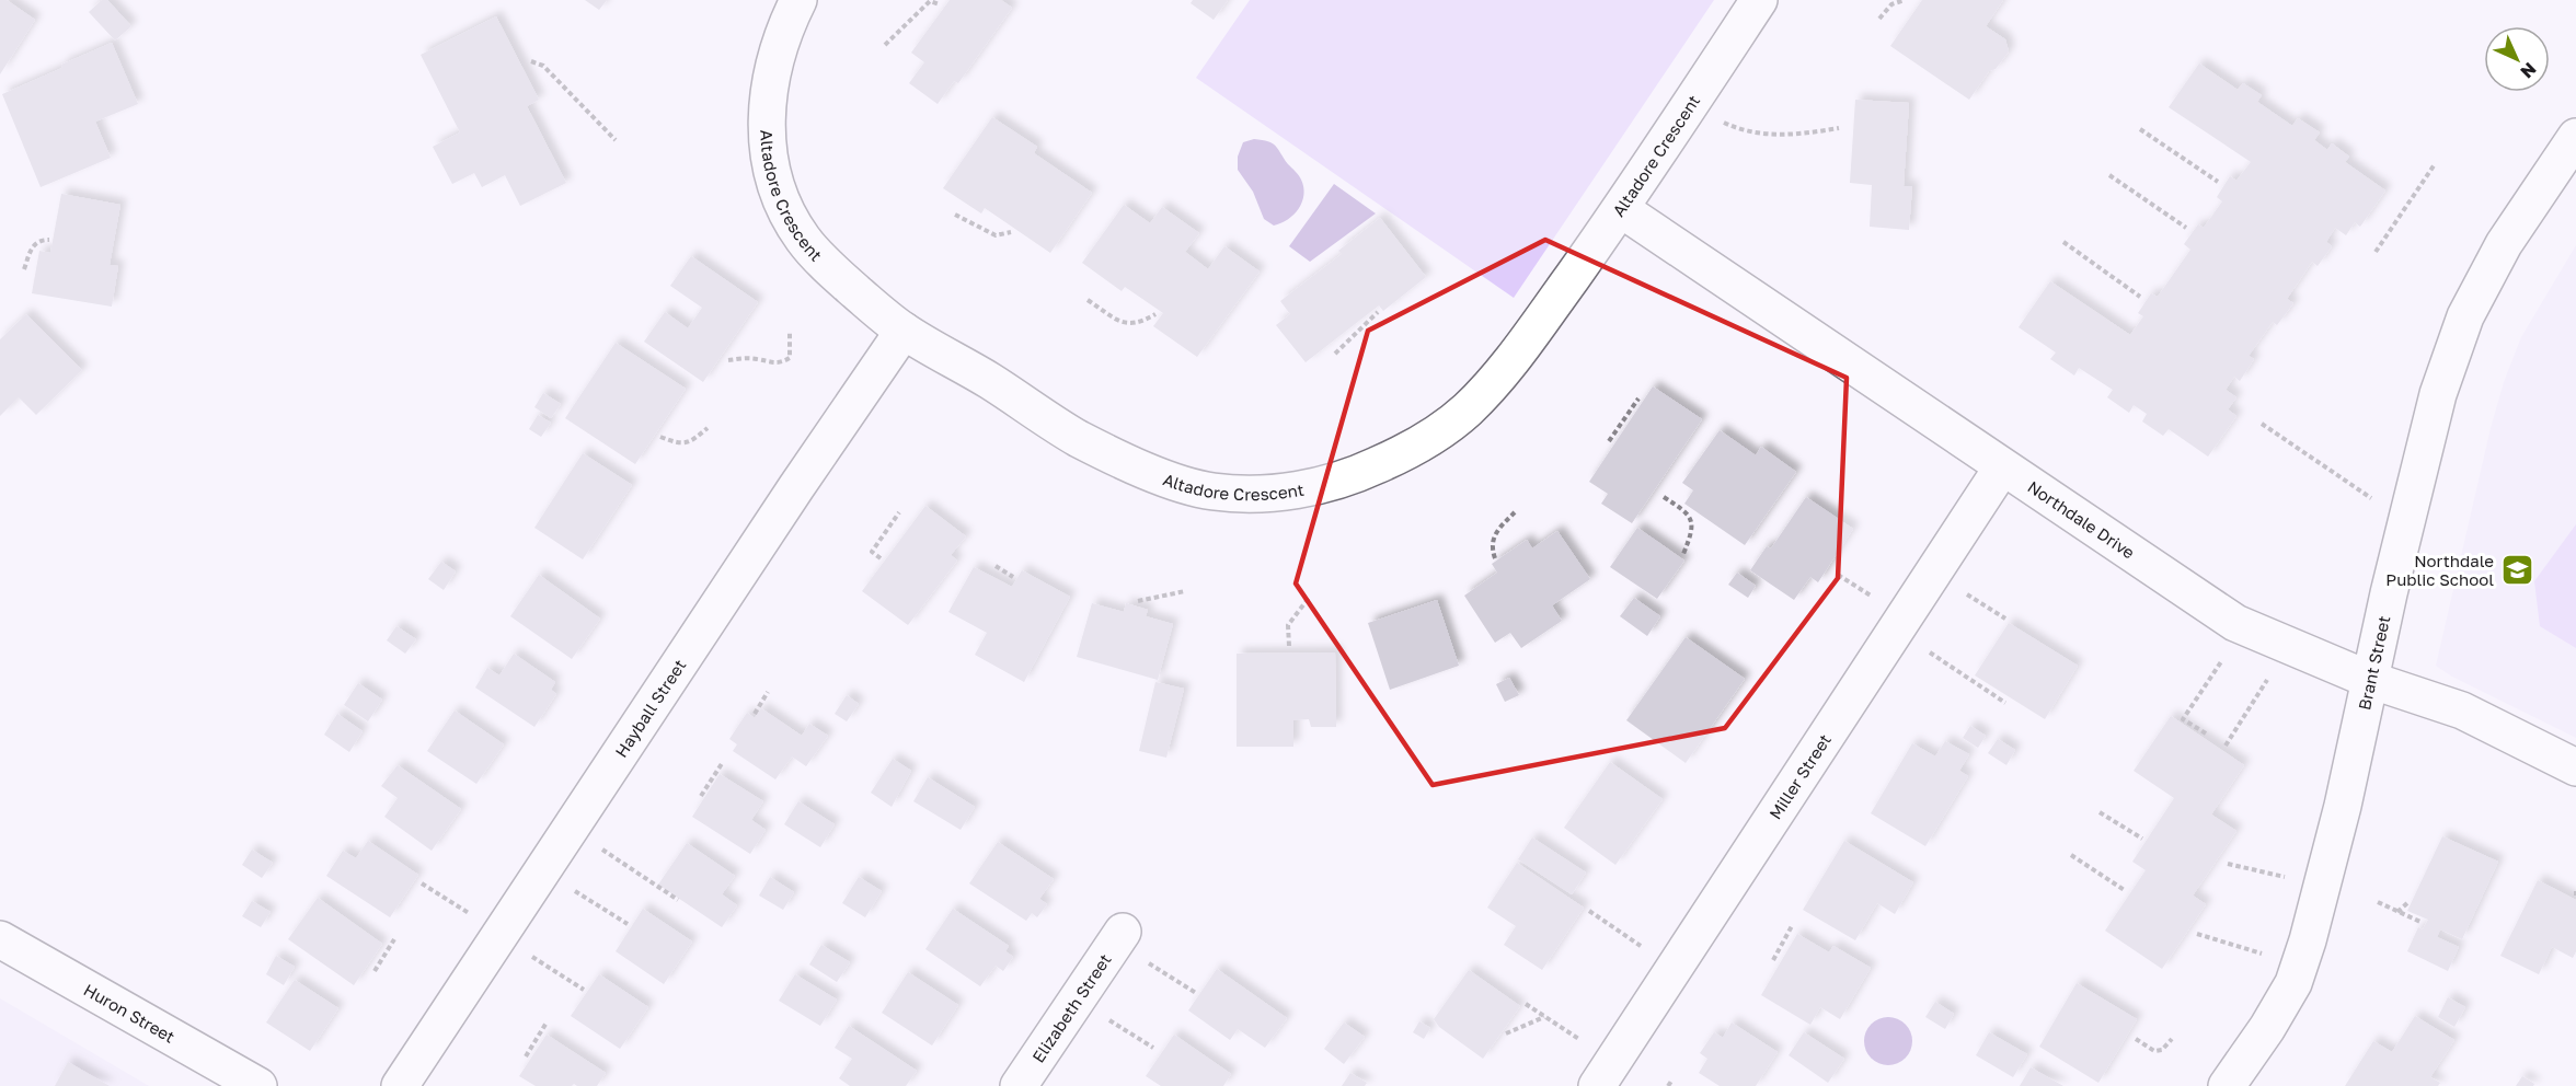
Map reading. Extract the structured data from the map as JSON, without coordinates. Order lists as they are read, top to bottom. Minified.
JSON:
{"streets":{"street":["Altadore Crescent","Northdale Drive","Brant Street","Hayball Street","Miller Street","Elizabeth Street","Huron Street"]},"crossings":[["Altadore Crescent","Northdale Drive"],["Altadore Crescent","Hayball Street"],["Northdale Drive","Brant Street"],["Northdale Drive","Miller Street"]],"places":{"school or university":["Northdale Public School"]},"north":"bottom right"}
